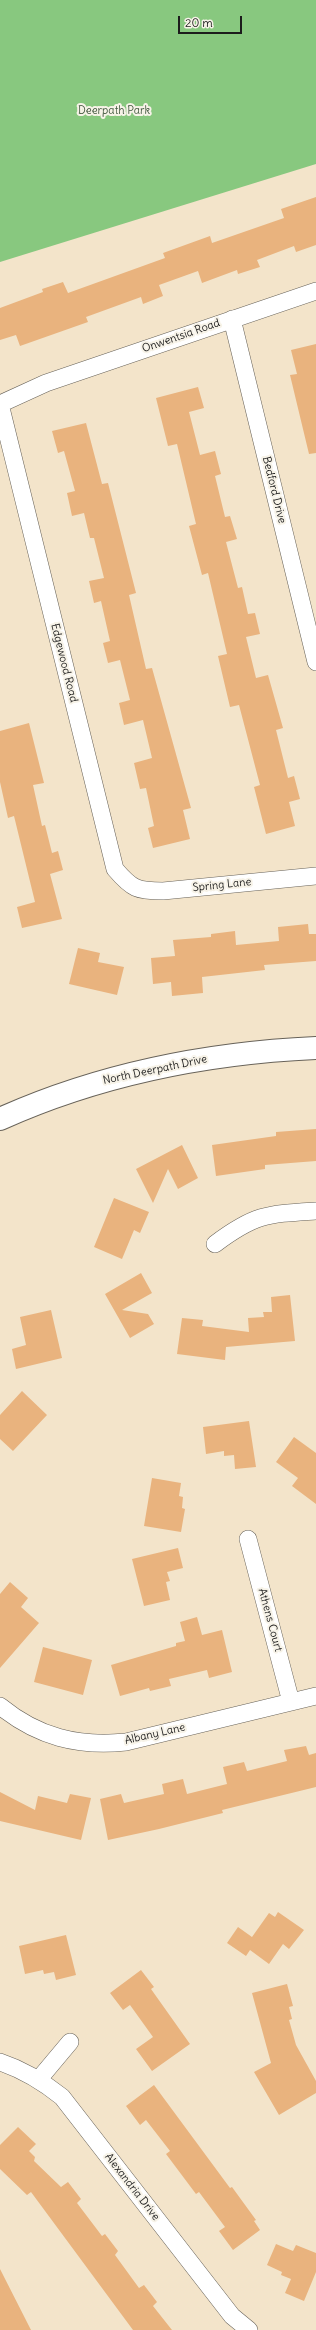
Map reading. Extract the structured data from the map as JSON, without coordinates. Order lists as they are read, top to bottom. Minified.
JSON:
{"streets":{"street":["Onwentsia Road","Bedford Drive","Edgewood Road","Spring Lane","North Deerpath Drive","Athens Court","Albany Lane","Alexandria Drive"]},"crossings":[["Onwentsia Road","Bedford Drive"],["Onwentsia Road","Edgewood Road"],["Edgewood Road","Spring Lane"],["Athens Court","Albany Lane"]],"parks":["Deerpath Park"],"scale_bar":"20 m"}
